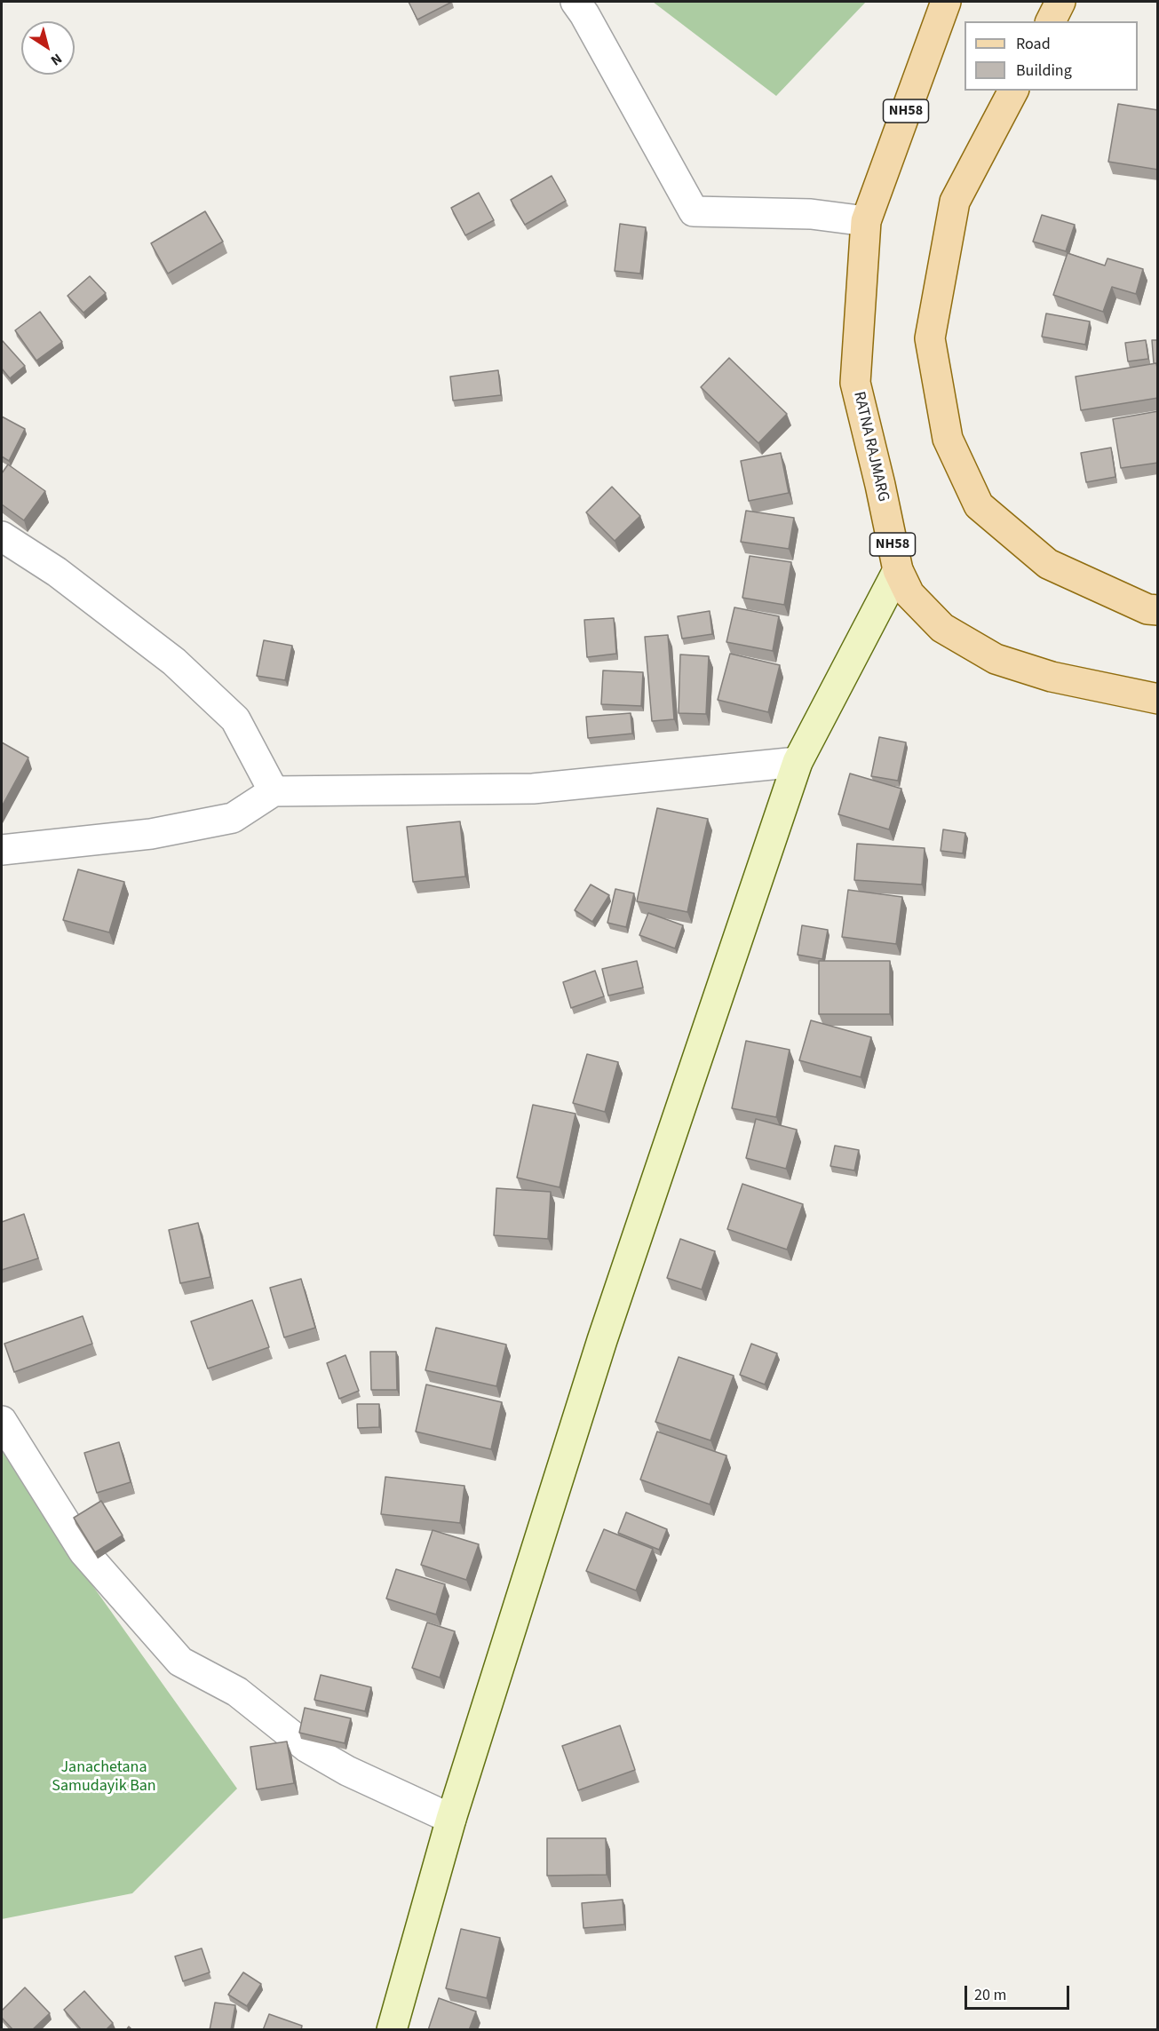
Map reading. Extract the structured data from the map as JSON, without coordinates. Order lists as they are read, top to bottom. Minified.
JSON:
{"streets":{"main road":["NH58","RATNA RAJMARG"]},"parks":["Janachetana Samudayik Ban"],"legend":["Road","Building"],"scale_bar":"20 m","north":"bottom right"}
